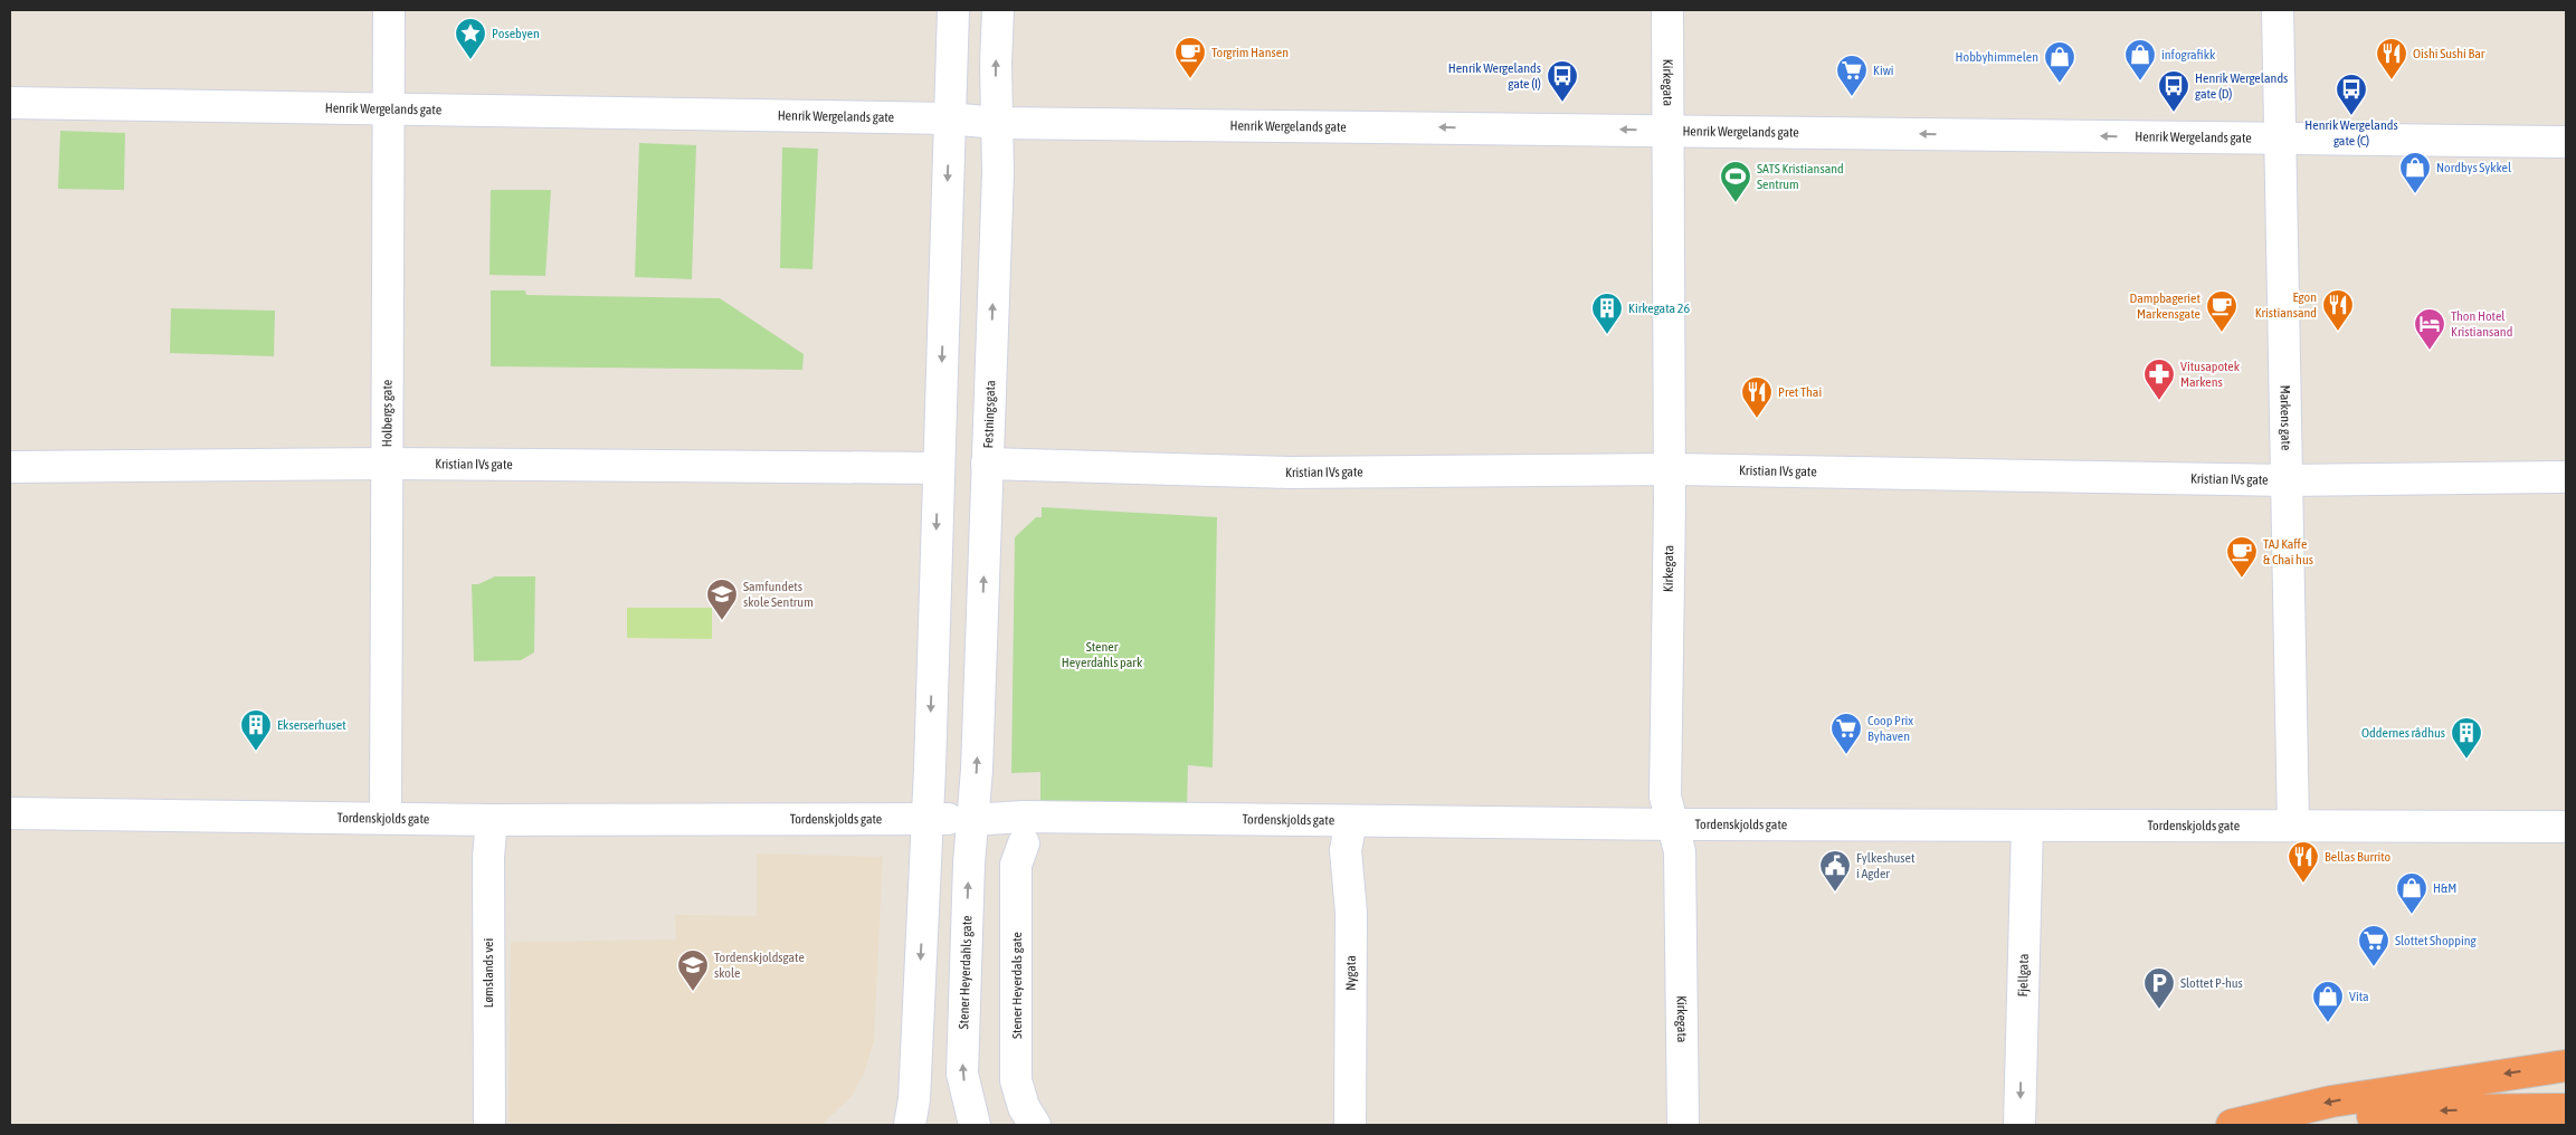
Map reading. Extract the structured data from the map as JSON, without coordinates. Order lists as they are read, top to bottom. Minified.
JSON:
{"streets":{"street":["Kirkegata","Henrik Wergelands gate","Holbergs gate","Festningsgata","Markens gate","Kristian IVs gate","Tordenskjolds gate","Lømslands vei","Stener Heyerdahls gate","Nygata","Fjellgata","Stener Heyerdals gate"]},"crossings":[["Kirkegata","Henrik Wergelands gate"],["Kirkegata","Kristian IVs gate"],["Kirkegata","Tordenskjolds gate"],["Henrik Wergelands gate","Holbergs gate"],["Henrik Wergelands gate","Festningsgata"],["Henrik Wergelands gate","Markens gate"],["Holbergs gate","Kristian IVs gate"],["Holbergs gate","Tordenskjolds gate"],["Festningsgata","Kristian IVs gate"],["Festningsgata","Tordenskjolds gate"],["Festningsgata","Stener Heyerdahls gate"],["Markens gate","Kristian IVs gate"],["Markens gate","Tordenskjolds gate"],["Tordenskjolds gate","Lømslands vei"],["Tordenskjolds gate","Stener Heyerdahls gate"],["Tordenskjolds gate","Nygata"],["Tordenskjolds gate","Fjellgata"]],"one_way":["Henrik Wergelands gate","Fjellgata"],"parks":["Stener Heyerdahls park"],"places":{"place":["Posebyen"],"cafe":["Torgrim Hansen","Dampbageriet Markensgate","TAJ Kaffe & Chai hus"],"restaurant":["Oishi Sushi Bar","Egon Kristiansand","Pret Thai","Bellas Burrito"],"shop":["infografikk","Hobbyhimmelen","Nordbys Sykkel","H&M","Vita"],"supermarket":["Kiwi","Coop Prix Byhaven","Slottet Shopping"],"bus stop":["Henrik Wergelands gate (I)","Henrik Wergelands gate (D)","Henrik Wergelands gate (C)"],"sports":["SATS Kristiansand Sentrum"],"building":["Kirkegata 26","Ekserserhuset","Oddernes rådhus"],"hotel":["Thon Hotel Kristiansand"],"pharmacy":["Vitusapotek Markens"],"school or university":["Samfundets skole Sentrum","Tordenskjoldsgate skole"],"public building":["Fylkeshuset i Agder"],"parking":["Slottet P-hus"]}}
